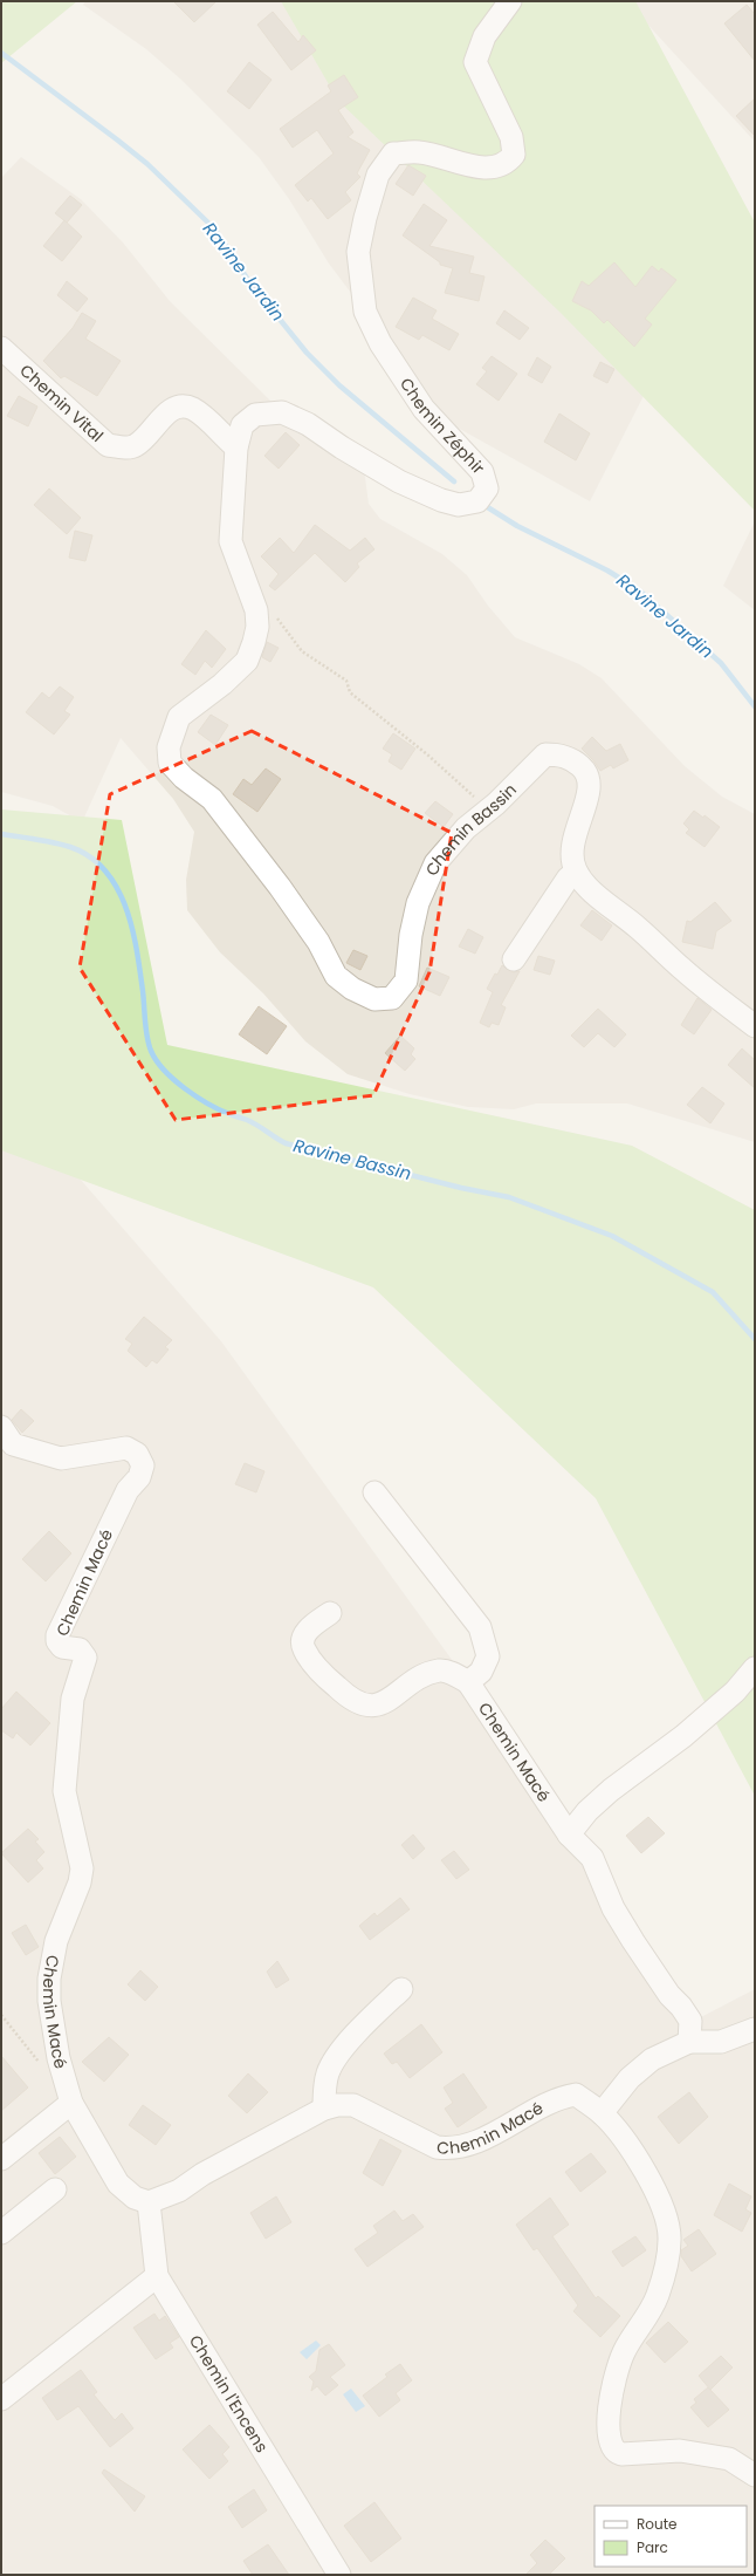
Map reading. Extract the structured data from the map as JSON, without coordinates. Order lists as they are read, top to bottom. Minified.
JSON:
{"streets":{"street":["Chemin Vital","Chemin Zéphir","Chemin Bassin","Chemin Macé","Chemin l'Encens"]},"crossings":[["Chemin Vital","Chemin Zéphir"],["Chemin Zéphir","Chemin Bassin"],["Chemin Macé","Chemin l'Encens"]],"water":["Ravine Jardin","Ravine Bassin"],"legend":["Route","Parc"]}
